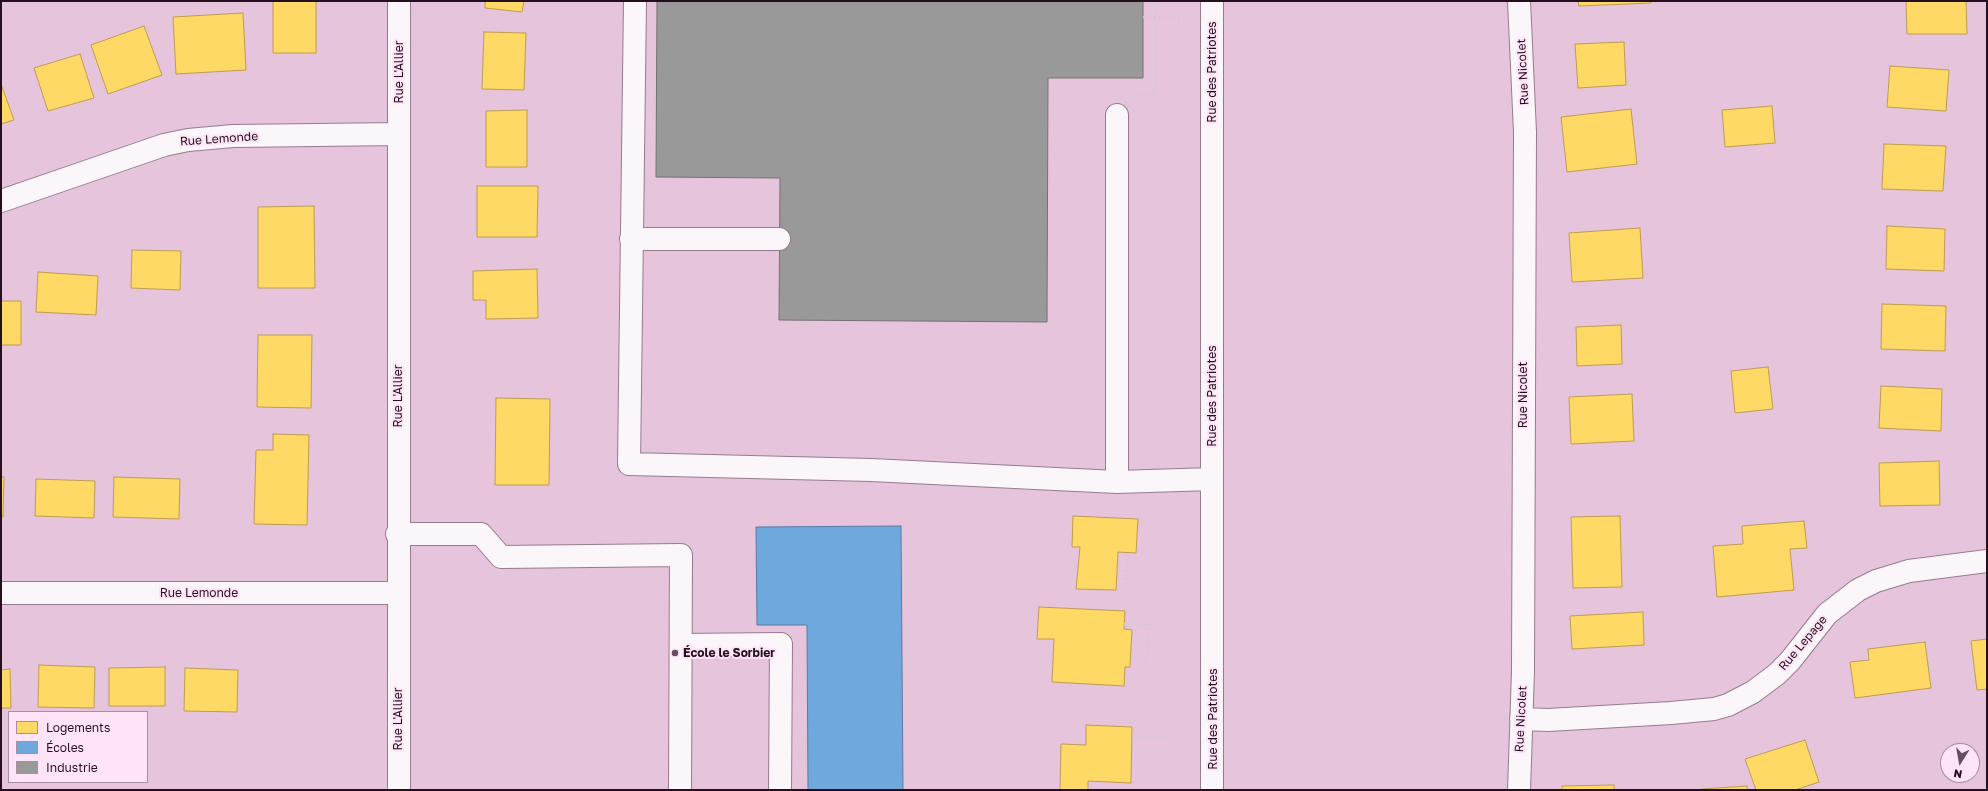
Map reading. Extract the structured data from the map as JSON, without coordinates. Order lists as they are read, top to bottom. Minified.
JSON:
{"streets":{"street":["Rue L'Allier","Rue des Patriotes","Rue Nicolet","Rue Lemonde","Rue Lepage"]},"crossings":[["Rue L'Allier","Rue Lemonde"],["Rue Nicolet","Rue Lepage"]],"places":["École le Sorbier"],"legend":["Logements","Écoles","Industrie"],"north":"bottom"}
